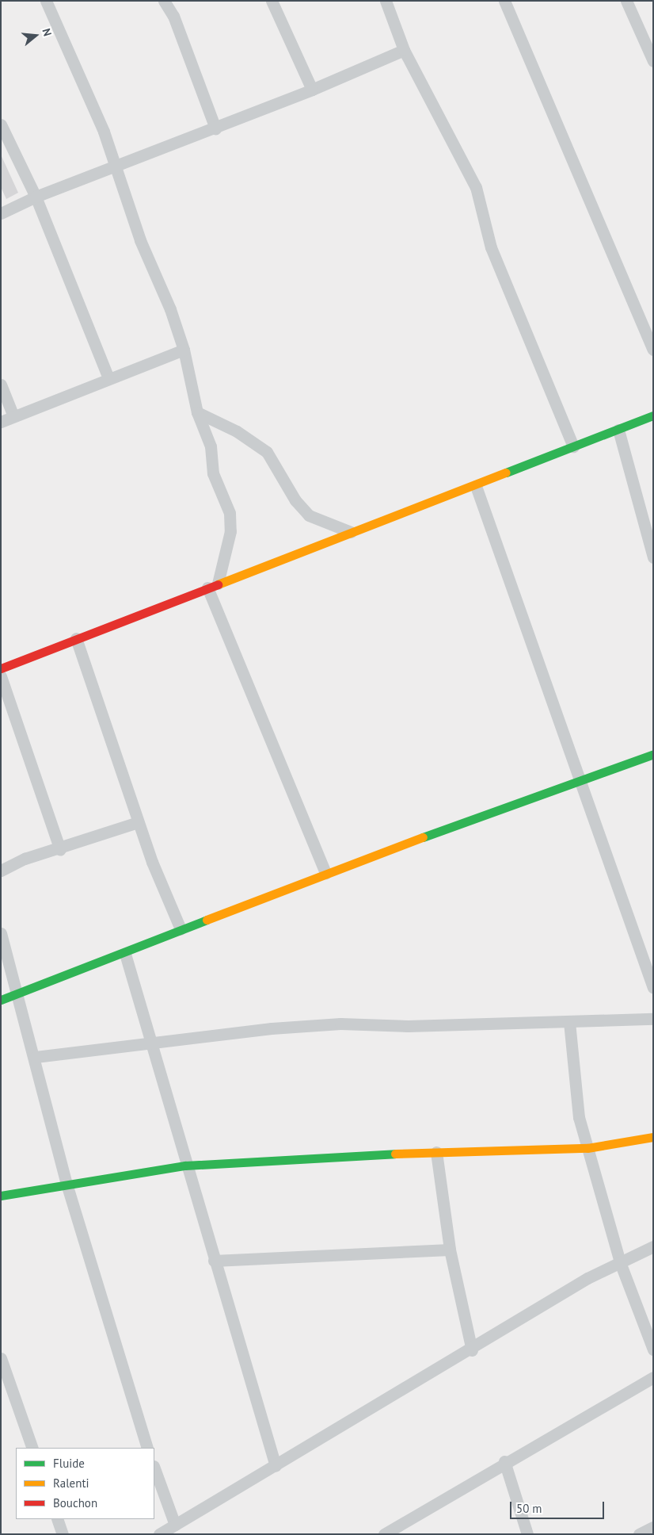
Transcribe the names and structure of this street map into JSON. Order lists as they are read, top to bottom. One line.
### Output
{"legend":["Fluide","Ralenti","Bouchon"],"scale_bar":"50 m","north":"right"}
